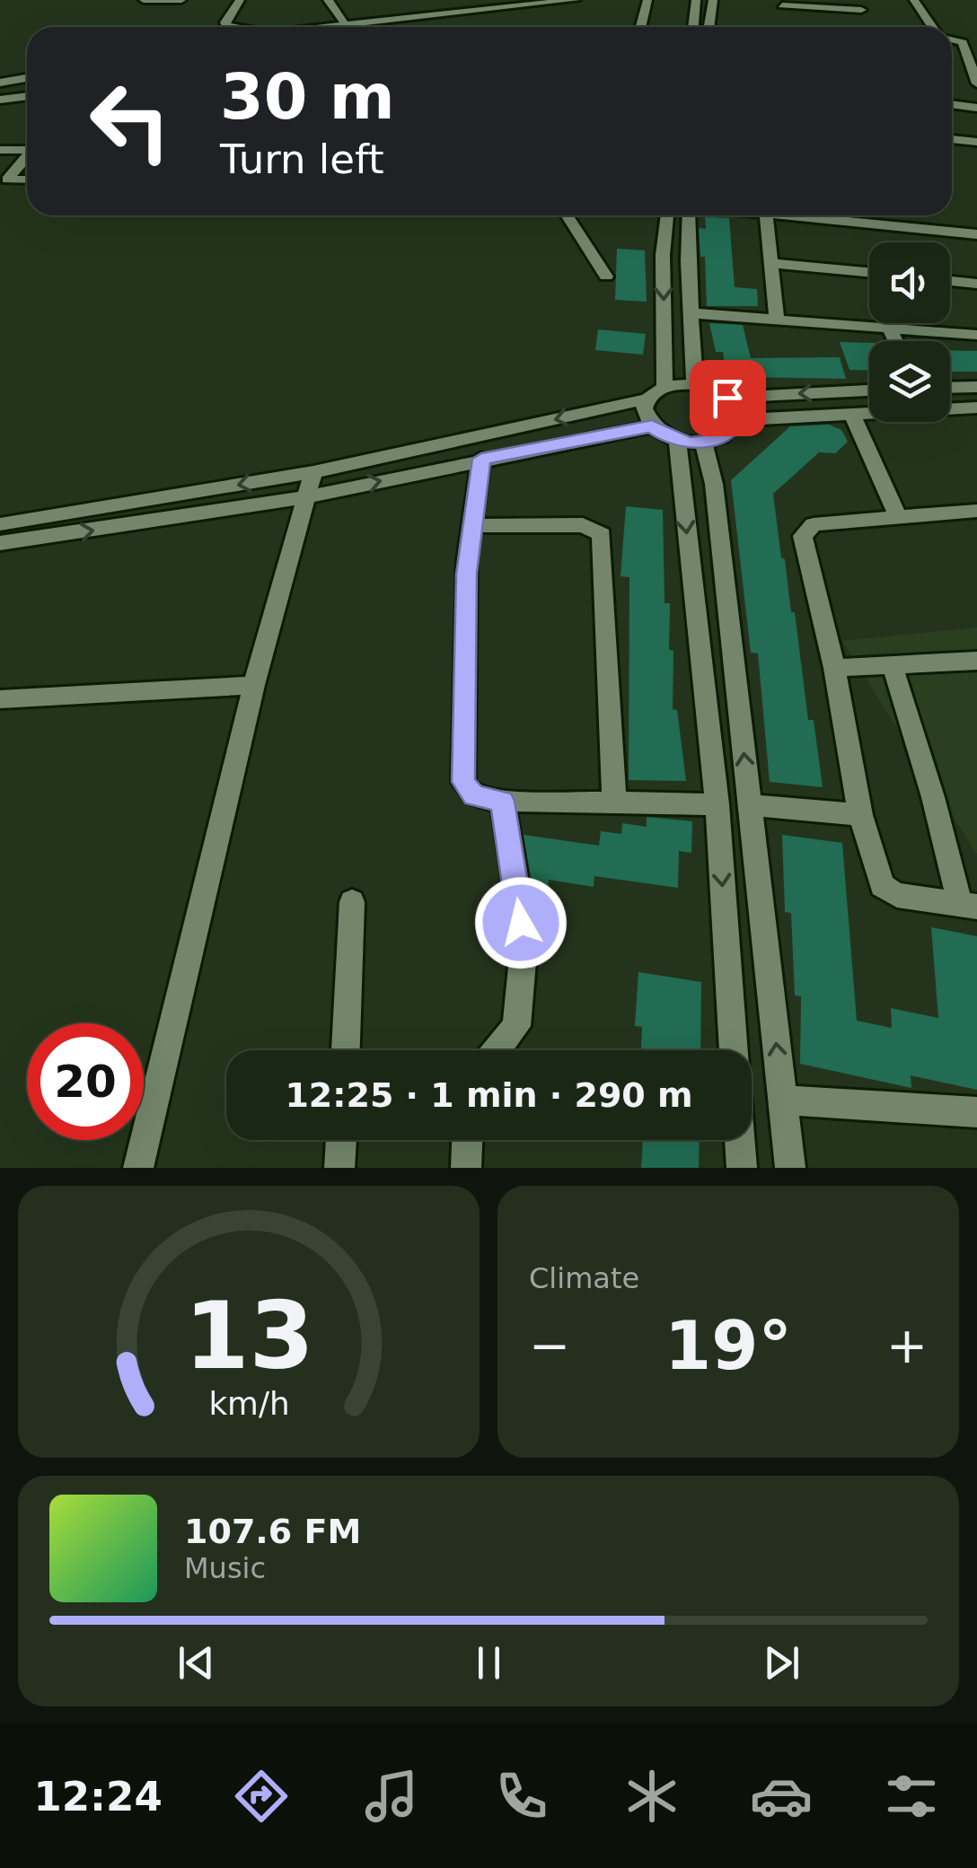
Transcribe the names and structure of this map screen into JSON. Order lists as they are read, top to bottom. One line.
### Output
{"page":{"turn":["30 m","Turn left"],"limit":"20","trip":"12:25 · 1 min · 290 m","tile":"Climate","heat":["−","19°","+"],"song":["107.6 FM","Music"],"tabs":"12:24","gauge":["13","km/h"]}}
